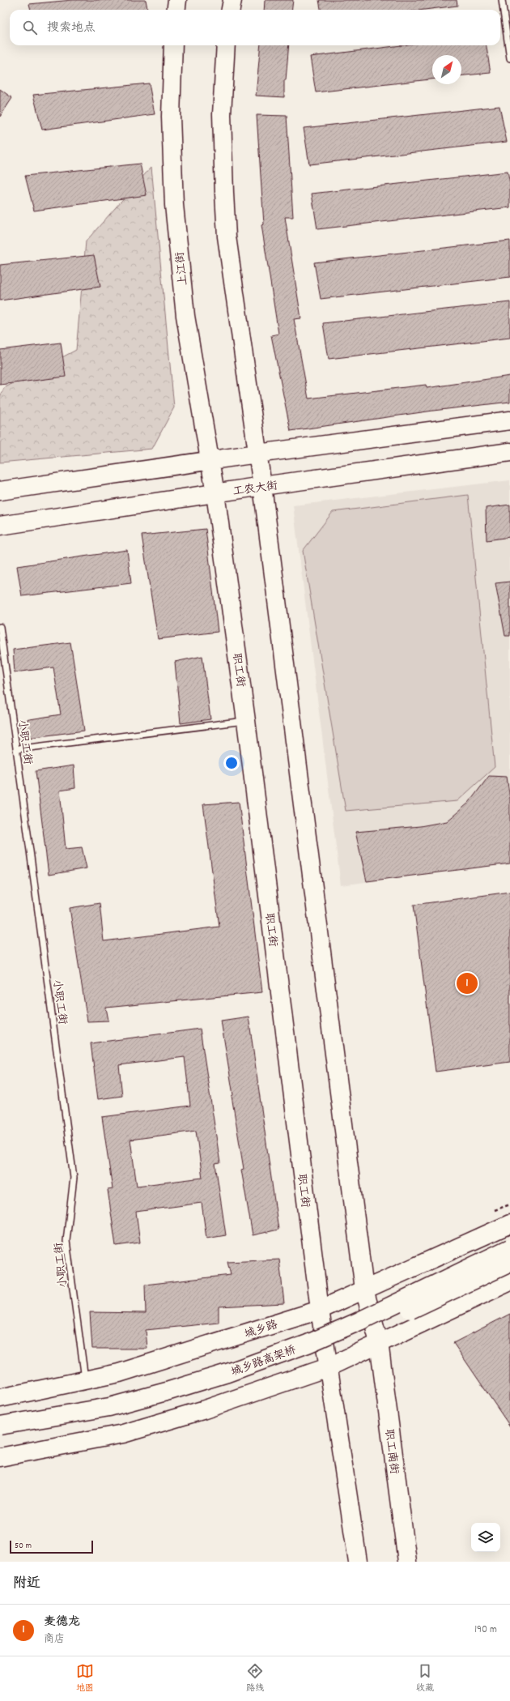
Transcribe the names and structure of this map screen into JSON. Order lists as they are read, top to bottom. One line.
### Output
{"streets":{"main road":["上江街","工农大街","职工街","城乡路","城乡路高架桥","职工南街"],"lane":["小职工街"]},"crossings":[["上江街","工农大街"],["上江街","职工街"],["工农大街","职工街"],["职工街","城乡路"],["小职工街","城乡路"]],"scale_bar":"50 m","north":"top right","page":{"search":"搜索地点","pins":"1","scale":"50 m","heading":"附近","list":[{"mark":"1","name":"麦德龙","note":"商店","value":"190 m"}],"nav":["地图","路线","收藏"]}}
